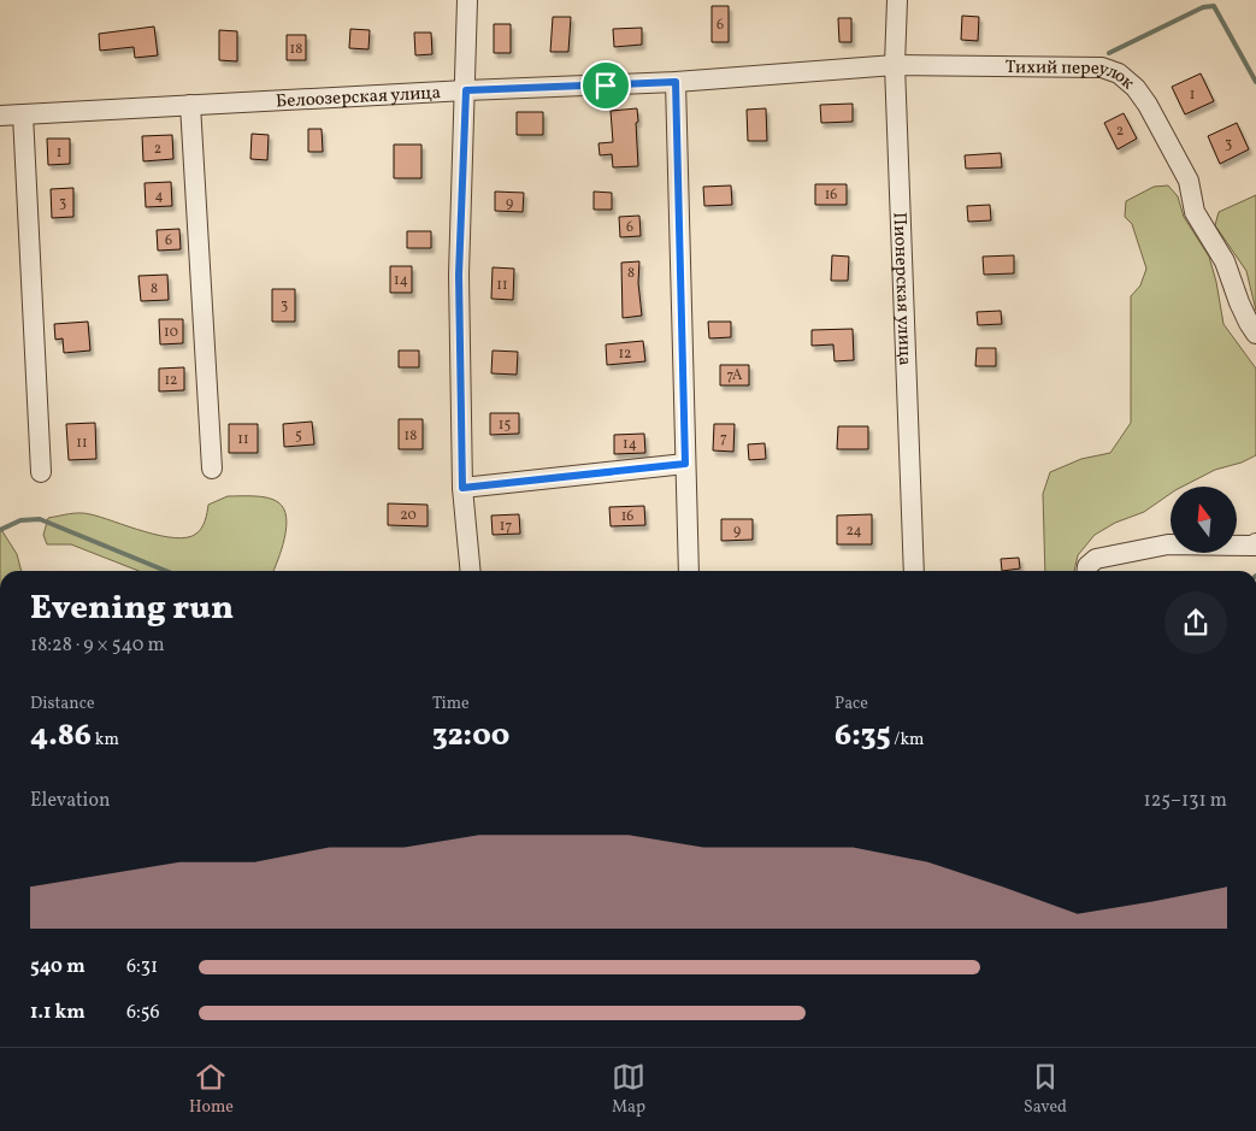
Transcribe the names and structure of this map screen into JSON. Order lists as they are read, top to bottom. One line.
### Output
{"streets":{"street":["Тихий переулок","Белоозерская улица","Пионерская улица"]},"crossings":[["Тихий переулок","Белоозерская улица"],["Тихий переулок","Пионерская улица"],["Белоозерская улица","Пионерская улица"]],"house_numbers":["6","18","1","2","3","2","1","16","4","3","9","6","6","8","14","11","8","3","10","12","7А","12","15","5","18","7","11","11","14","20","16","17","9","24"],"north":"top","page":{"heading":["Evening run","18:28 · 9 × 540 m"],"stats":[["Distance","4.86 km"],["Time","32:00"],["Pace","6:35 /km"]],"chart":["Elevation","125–131 m"],"list":[{"name":"540 m","note":"6:31"},{"name":"1.1 km","note":"6:56"}],"tabs":["Home","Map","Saved"]}}
